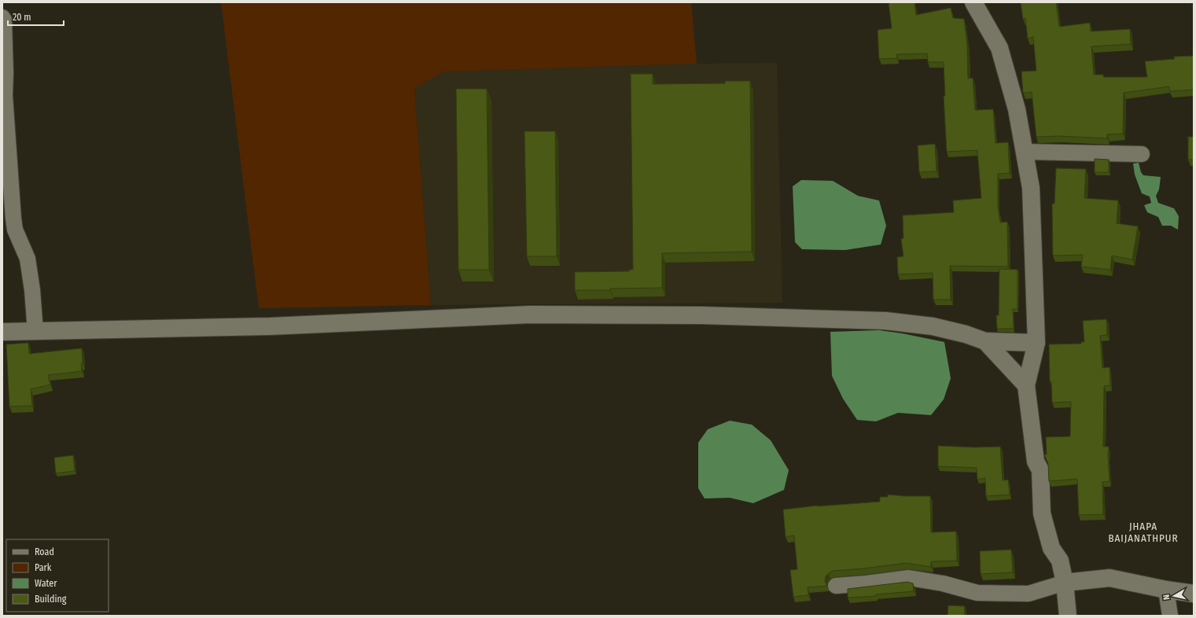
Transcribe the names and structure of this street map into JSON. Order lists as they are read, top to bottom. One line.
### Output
{"districts":["JHAPA BAIJANATHPUR"],"legend":["Road","Park","Water","Building"],"scale_bar":"20 m","north":"left"}
